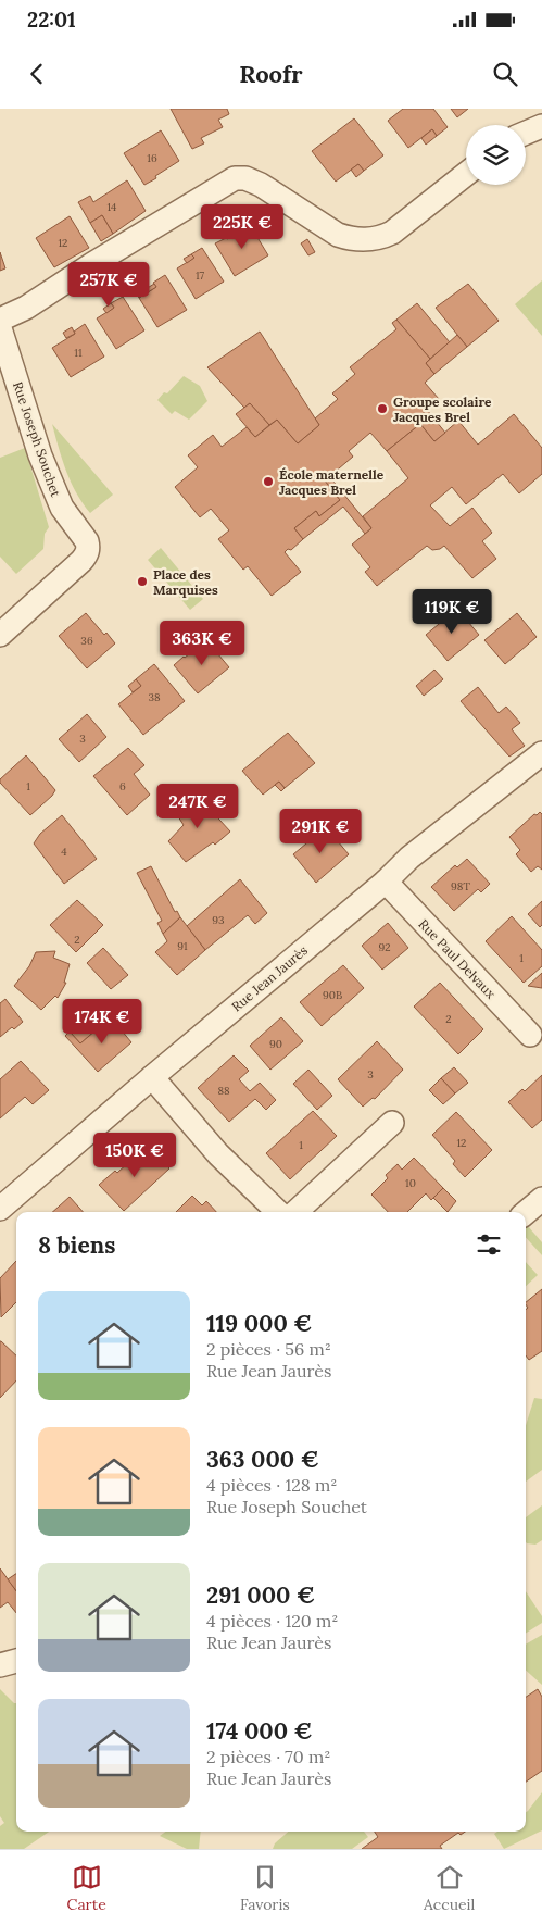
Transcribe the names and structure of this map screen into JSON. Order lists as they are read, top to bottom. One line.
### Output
{"streets":{"street":["Rue Joseph Souchet","Rue Paul Delvaux","Rue Jean Jaurès"]},"crossings":[["Rue Paul Delvaux","Rue Jean Jaurès"]],"places":["Groupe scolaire Jacques Brel","École maternelle Jacques Brel","Place des Marquises"],"house_numbers":["16","14","12","17","11","36","38","3","1","6","4","98T","93","2","91","92","1","90B","2","90","3","88","12","1","10"],"page":{"status":"22:01","header":"Roofr","price":["225K €","257K €","119K €","363K €","247K €","291K €","174K €","150K €"],"heading":"8 biens","list":[{"name":"119 000 €","note":"2 pièces · 56 m² · Rue Jean Jaurès"},{"name":"363 000 €","note":"4 pièces · 128 m² · Rue Joseph Souchet"},{"name":"291 000 €","note":"4 pièces · 120 m² · Rue Jean Jaurès"},{"name":"174 000 €","note":"2 pièces · 70 m² · Rue Jean Jaurès"}],"tabs":["Carte","Favoris","Accueil"]}}
